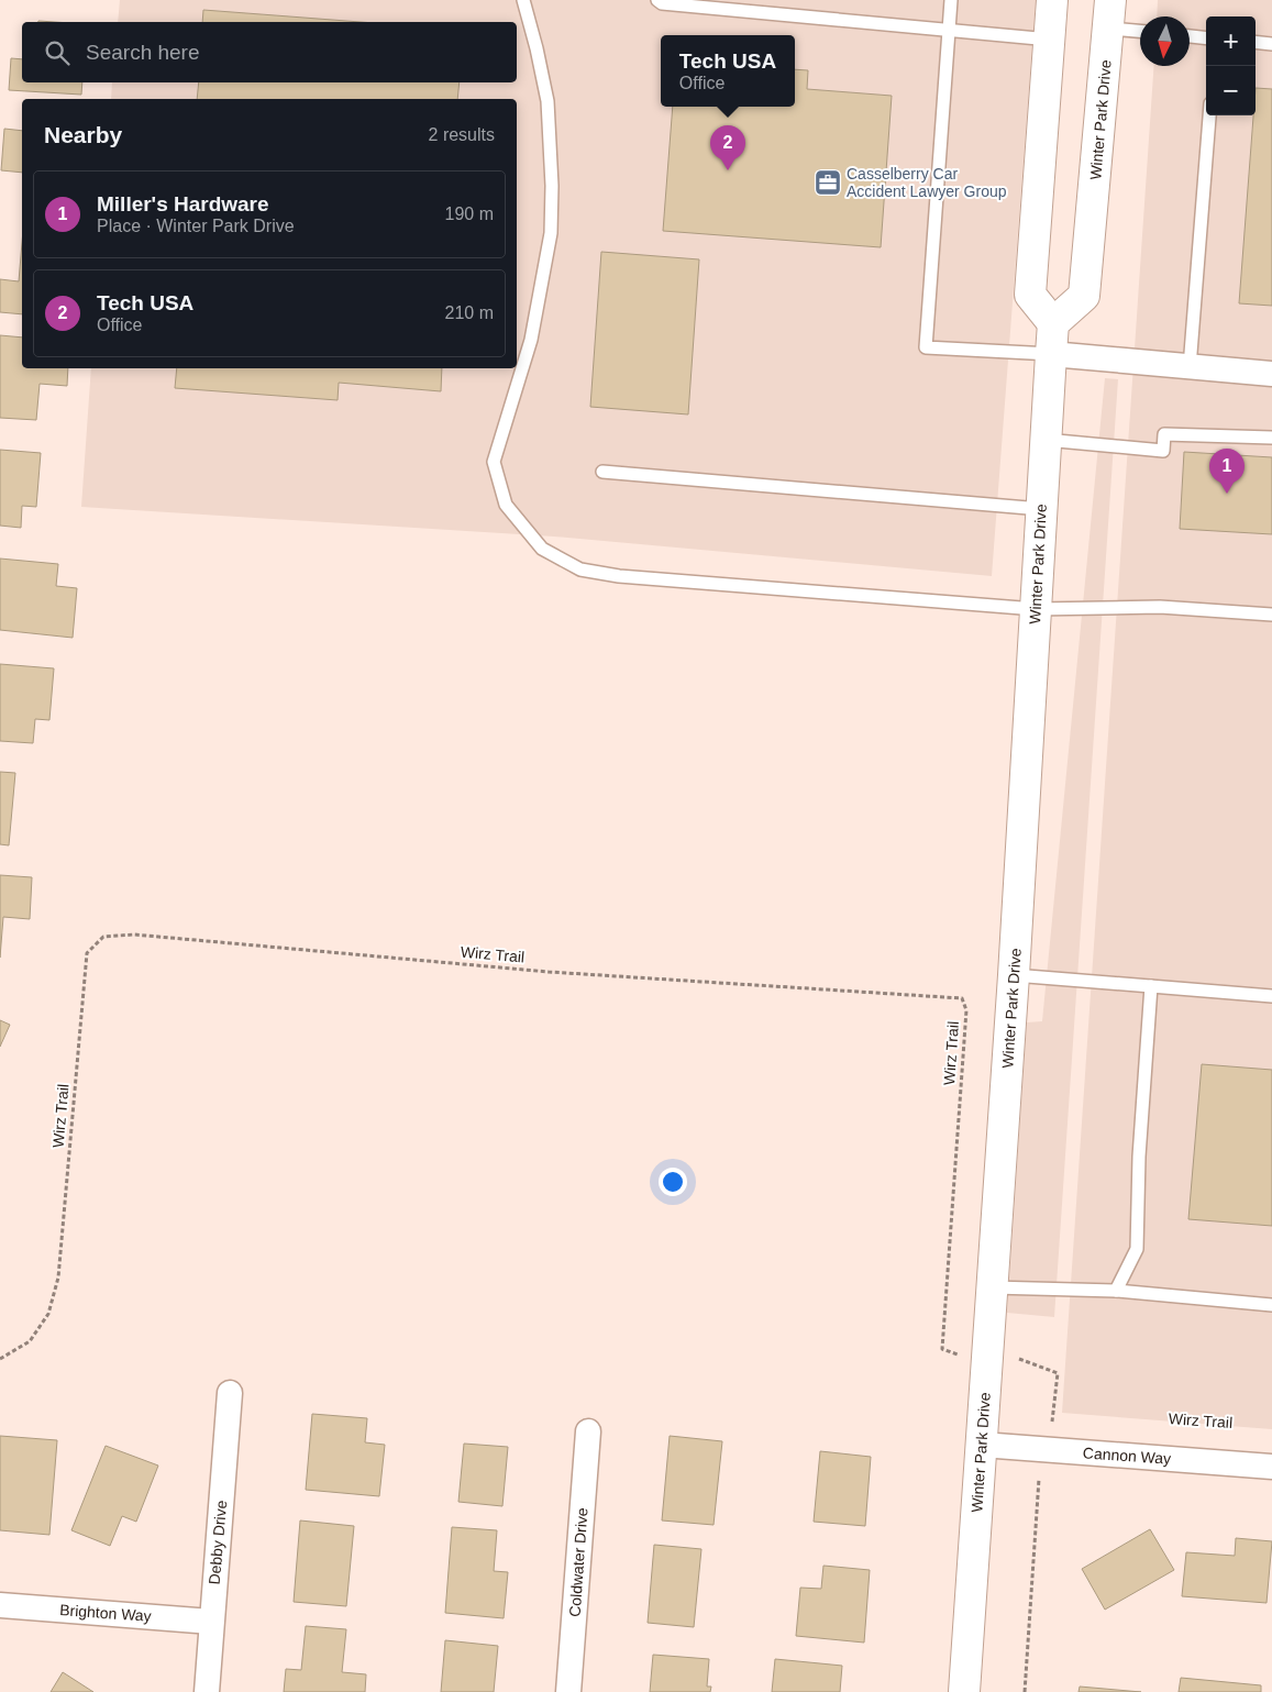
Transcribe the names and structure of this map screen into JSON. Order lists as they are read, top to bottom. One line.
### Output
{"streets":{"street":["Winter Park Drive","Cannon Way","Debby Drive","Coldwater Drive","Brighton Way"],"path":["Wirz Trail"]},"crossings":[["Winter Park Drive","Cannon Way"],["Debby Drive","Brighton Way"]],"places":{"office":["Casselberry Car Accident Lawyer Group"]},"north":"bottom","page":{"map_buttons":["+","−"],"search":"Search here","popup":["Tech USA","Office"],"heading":["Nearby","2 results"],"pins":["2","1"],"list":[{"mark":"1","name":"Miller's Hardware","note":"Place · Winter Park Drive","value":"190 m"},{"mark":"2","name":"Tech USA","note":"Office","value":"210 m"}]}}
